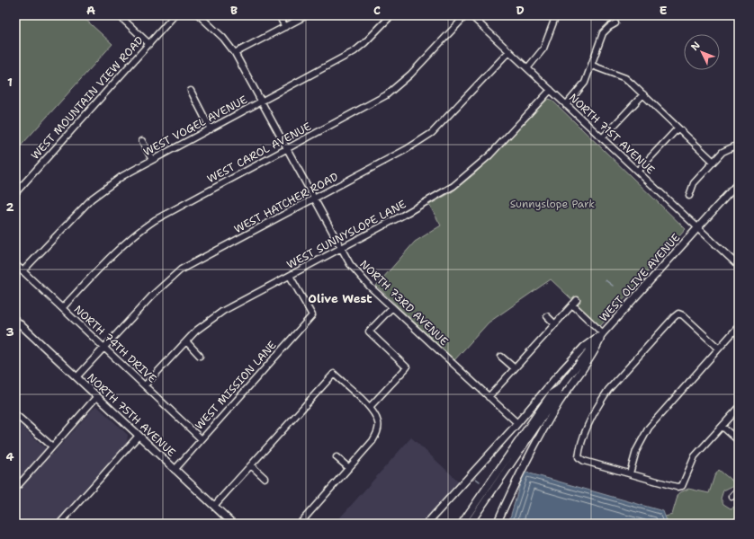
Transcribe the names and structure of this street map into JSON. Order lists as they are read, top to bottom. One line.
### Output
{"streets":{"main road":["WEST OLIVE AVENUE","NORTH 75TH AVENUE"],"street":["WEST MOUNTAIN VIEW ROAD","WEST VOGEL AVENUE","NORTH 71ST AVENUE","WEST CAROL AVENUE","WEST HATCHER ROAD","WEST SUNNYSLOPE LANE","NORTH 73RD AVENUE","NORTH 74TH DRIVE","WEST MISSION LANE"]},"crossings":[["WEST VOGEL AVENUE","NORTH 73RD AVENUE"],["WEST VOGEL AVENUE","NORTH 74TH DRIVE"],["NORTH 71ST AVENUE","WEST HATCHER ROAD"],["NORTH 71ST AVENUE","WEST SUNNYSLOPE LANE"],["NORTH 71ST AVENUE","WEST OLIVE AVENUE"],["WEST CAROL AVENUE","NORTH 73RD AVENUE"],["WEST CAROL AVENUE","NORTH 74TH DRIVE"],["WEST HATCHER ROAD","NORTH 73RD AVENUE"],["WEST HATCHER ROAD","NORTH 74TH DRIVE"],["WEST HATCHER ROAD","NORTH 75TH AVENUE"],["WEST SUNNYSLOPE LANE","NORTH 73RD AVENUE"],["WEST SUNNYSLOPE LANE","NORTH 74TH DRIVE"],["WEST SUNNYSLOPE LANE","WEST MISSION LANE"],["NORTH 74TH DRIVE","WEST MISSION LANE"],["WEST MISSION LANE","NORTH 75TH AVENUE"]],"districts":["Olive West"],"parks":["Sunnyslope Park"],"north":"top left","grid":{"columns":["A","B","C","D","E"],"rows":["1","2","3","4"]}}
